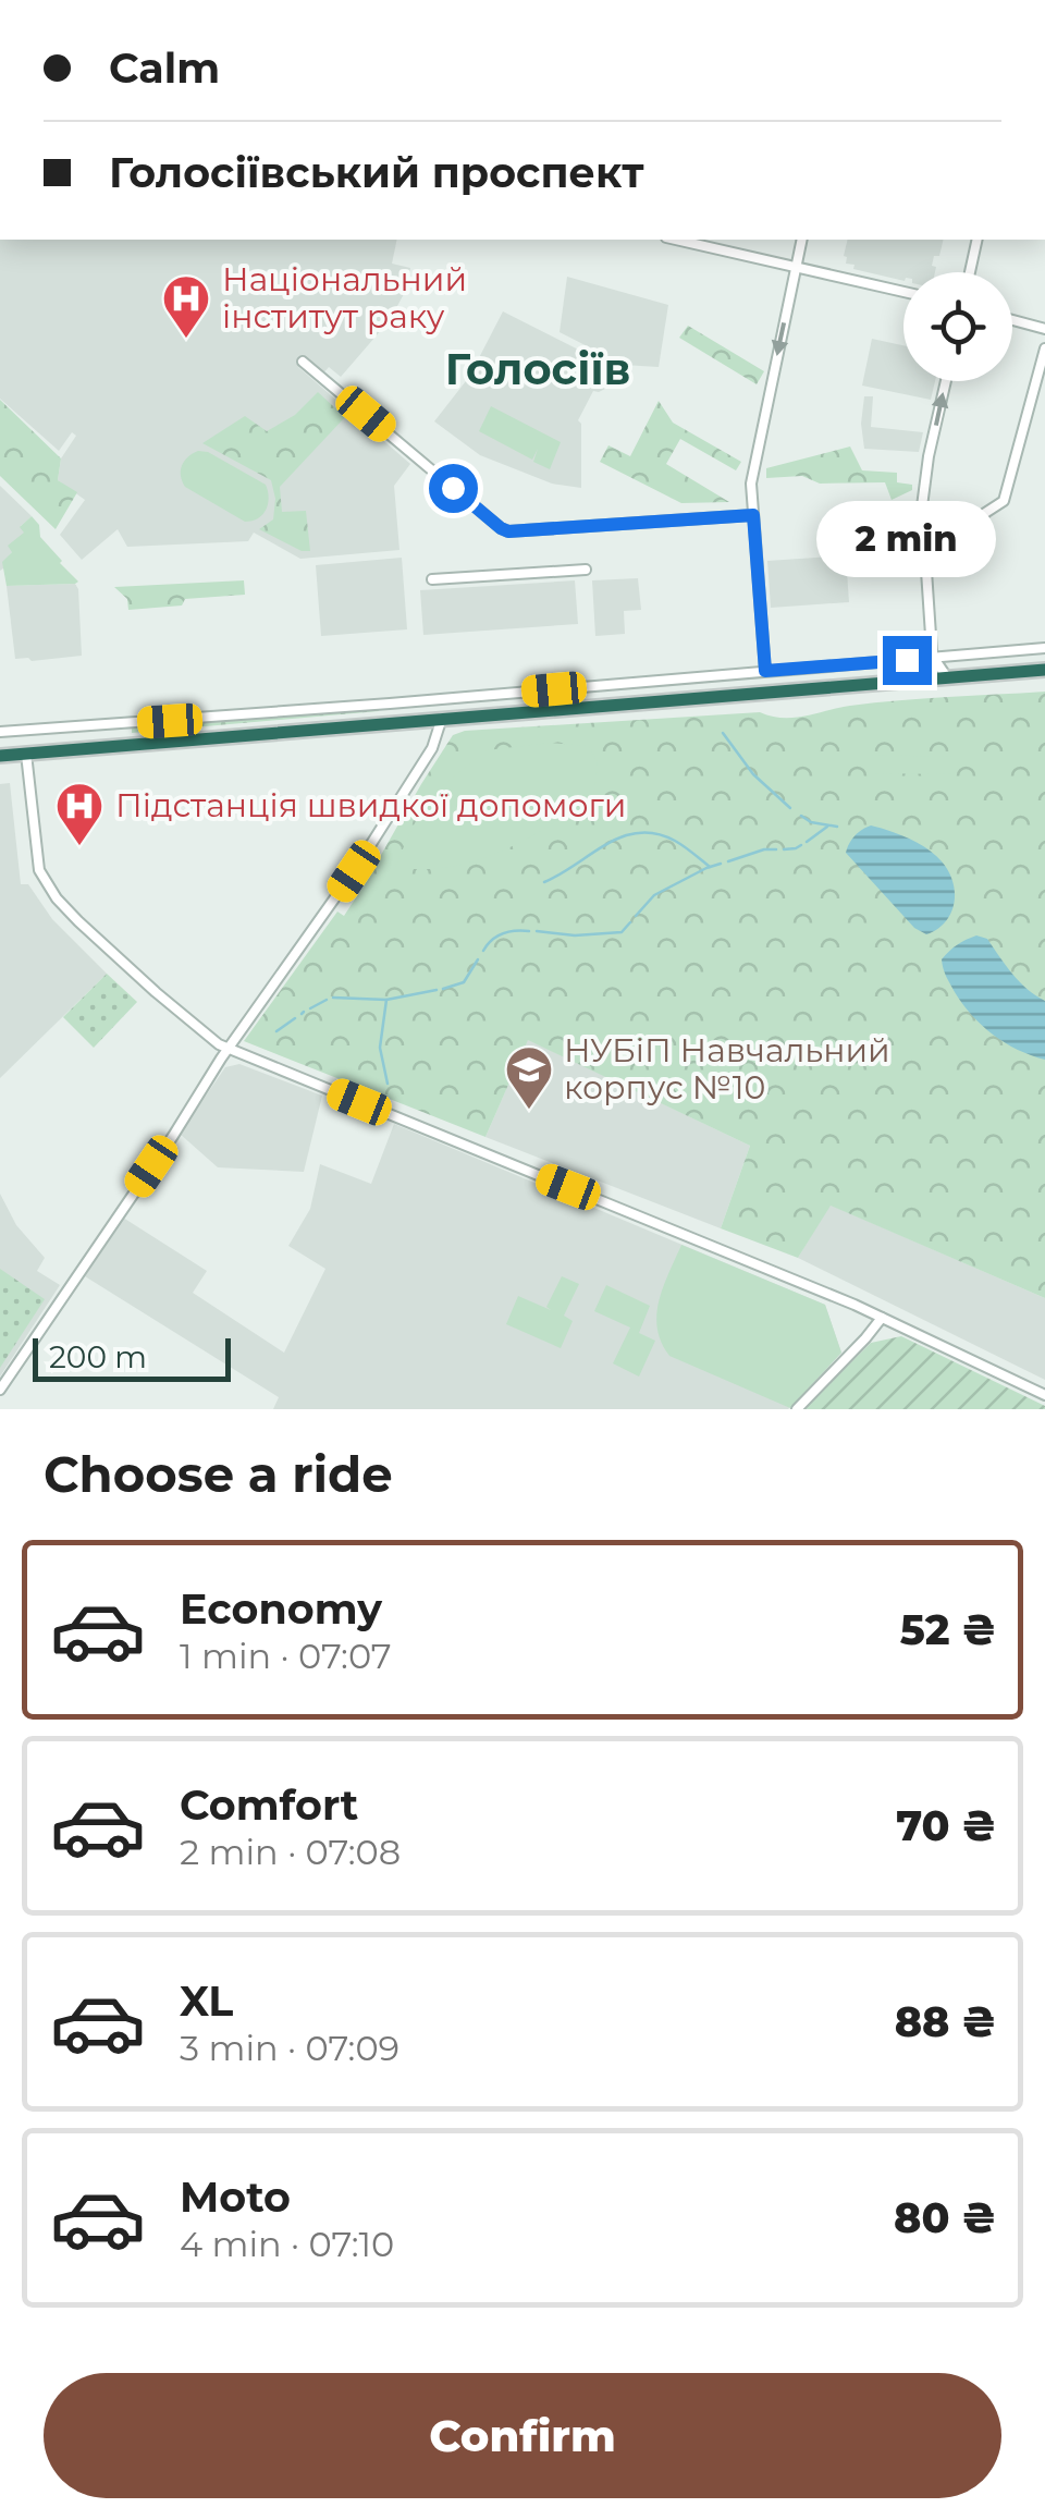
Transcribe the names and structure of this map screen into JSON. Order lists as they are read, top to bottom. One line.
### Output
{"districts":["Голосіїв"],"places":{"hospital":["Національний інститут раку","Підстанція швидкої допомоги"],"school or university":["НУБіП Навчальний корпус №10"]},"scale_bar":"200 m","page":{"banner":["Calm","Голосіївський проспект"],"bubble":"2 min","scale":"200 m","heading":"Choose a ride","list":[{"name":"Economy","note":"1 min · 07:07","value":"52 ₴"},{"name":"Comfort","note":"2 min · 07:08","value":"70 ₴"},{"name":"XL","note":"3 min · 07:09","value":"88 ₴"},{"name":"Moto","note":"4 min · 07:10","value":"80 ₴"}],"buttons":"Confirm"}}
